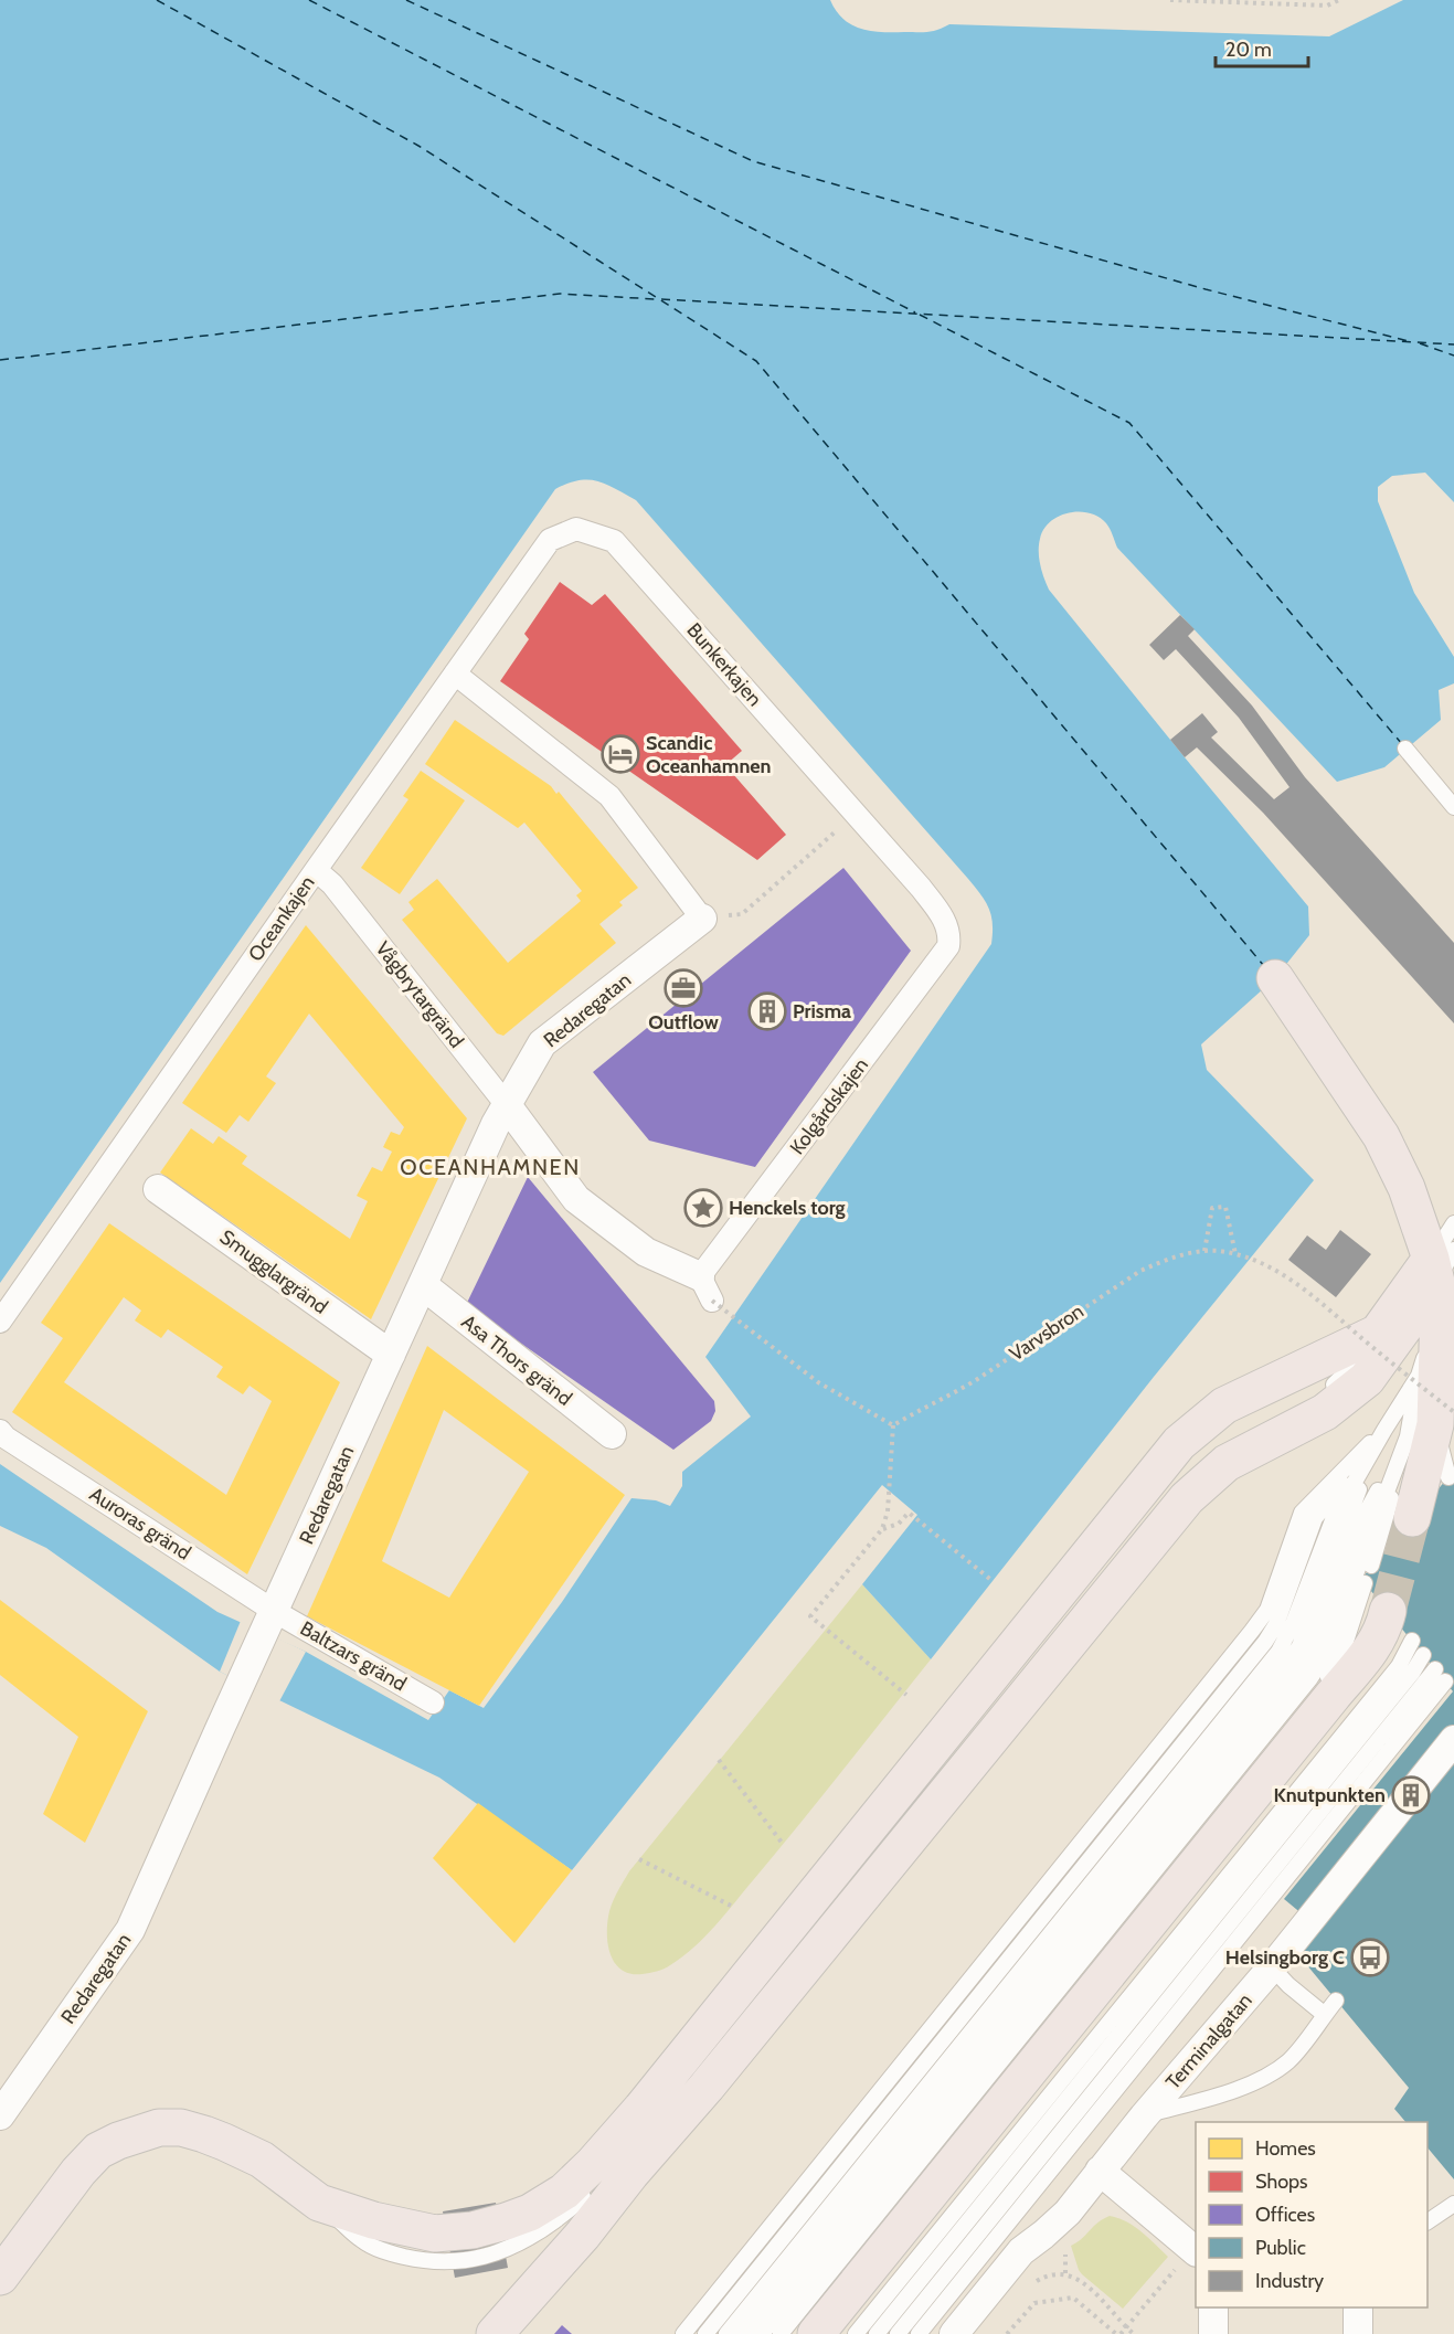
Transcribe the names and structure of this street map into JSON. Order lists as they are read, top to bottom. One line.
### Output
{"streets":{"street":["Bunkerkajen","Oceankajen","Vågbrytargränd","Redaregatan","Kolgårdskajen","Smugglargränd","Asa Thors gränd","Auroras gränd","Baltzars gränd","Terminalgatan"],"path":["Varvsbron"]},"crossings":[["Bunkerkajen","Oceankajen"],["Bunkerkajen","Kolgårdskajen"],["Oceankajen","Vågbrytargränd"],["Vågbrytargränd","Redaregatan"],["Redaregatan","Smugglargränd"],["Redaregatan","Asa Thors gränd"],["Redaregatan","Auroras gränd"],["Redaregatan","Baltzars gränd"],["Auroras gränd","Baltzars gränd"]],"districts":["OCEANHAMNEN"],"places":{"hotel":["Scandic Oceanhamnen"],"office":["Outflow"],"building":["Prisma","Knutpunkten"],"place":["Henckels torg"],"bus stop":["Helsingborg C"]},"legend":["Homes","Shops","Offices","Public","Industry"],"scale_bar":"20 m"}
